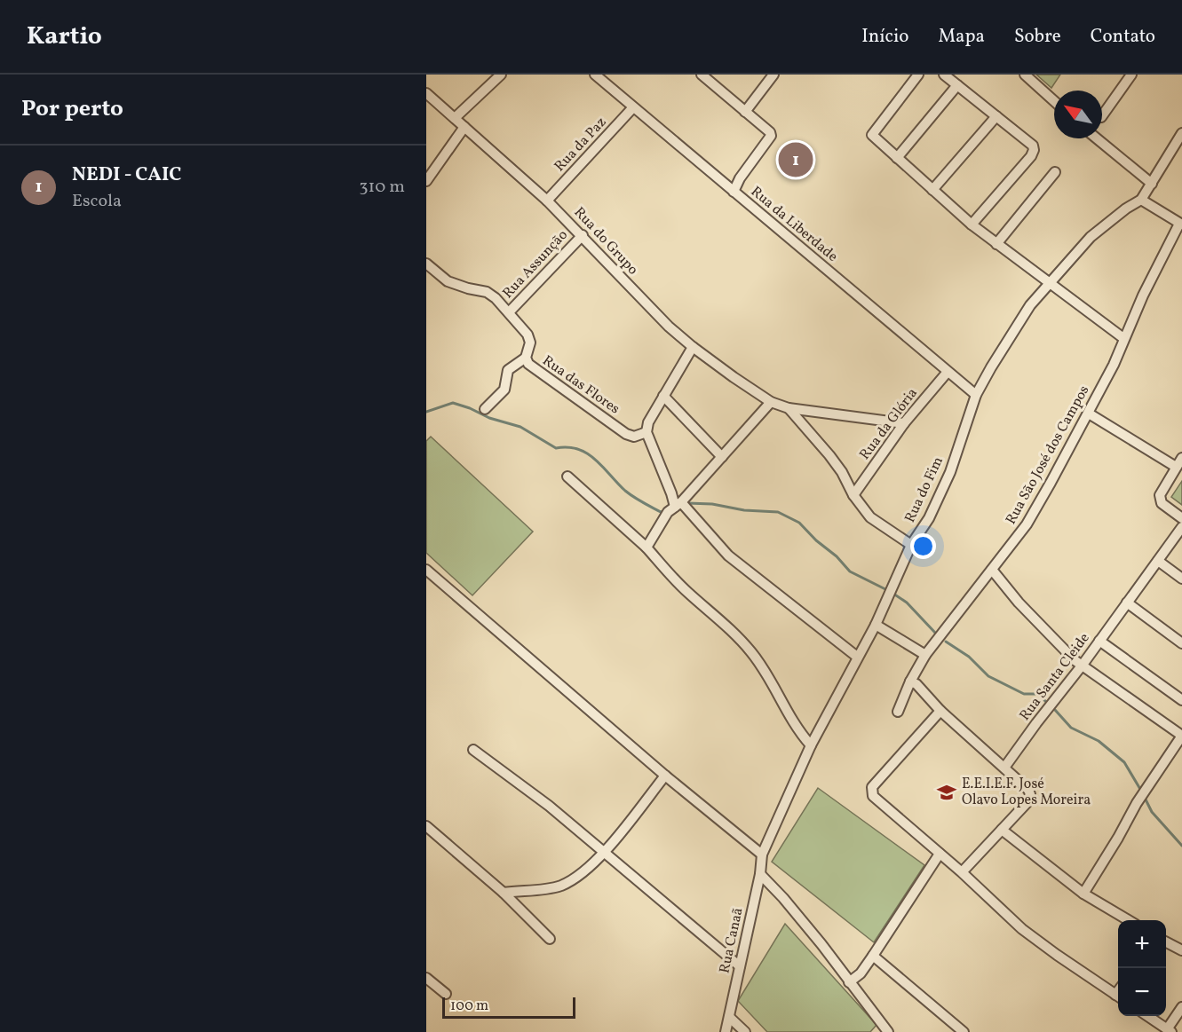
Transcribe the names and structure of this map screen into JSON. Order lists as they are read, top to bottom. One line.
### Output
{"streets":{"street":["Rua da Paz","Rua da Liberdade","Rua do Grupo","Rua Assunção","Rua das Flores","Rua da Glória","Rua São José dos Campos","Rua do Fim","Rua Santa Cleide","Rua Canaã"]},"crossings":[["Rua da Paz","Rua da Liberdade"],["Rua da Paz","Rua do Grupo"],["Rua da Liberdade","Rua da Glória"],["Rua da Liberdade","Rua do Fim"],["Rua do Grupo","Rua Assunção"],["Rua do Grupo","Rua da Glória"],["Rua Assunção","Rua das Flores"],["Rua do Fim","Rua Canaã"]],"places":{"school or university":["E.E.I.E.F. José Olavo Lopes Moreira"]},"scale_bar":"100 m","north":"top left","page":{"header":"Kartio","nav":["Início","Mapa","Sobre","Contato"],"heading":"Por perto","pins":"1","list":[{"mark":"1","name":"NEDI - CAIC","note":"Escola","value":"310 m"}],"map_buttons":["+","−"],"scale":"100 m"}}
